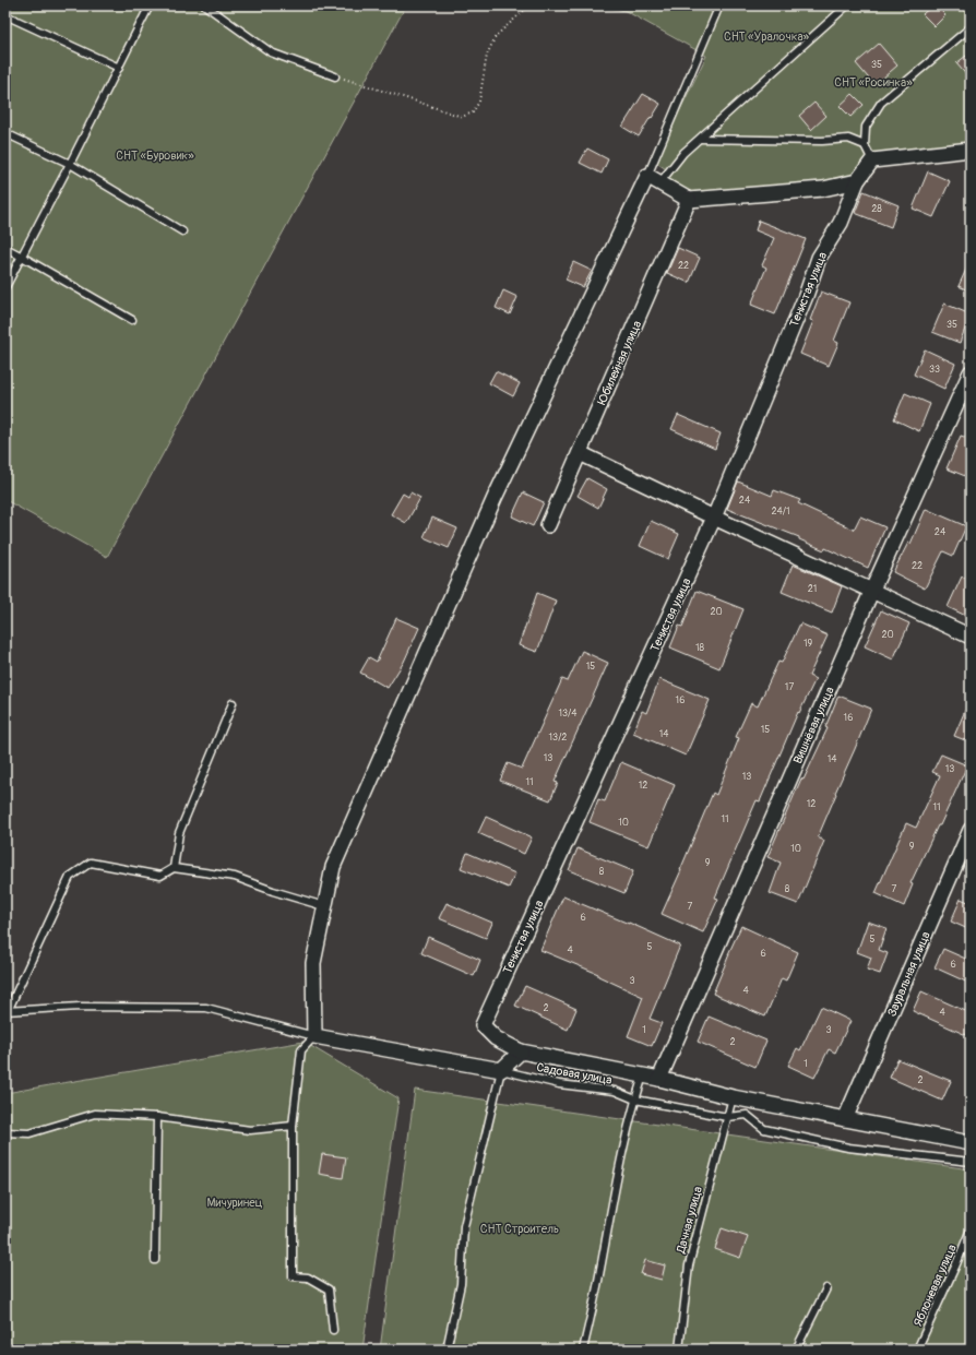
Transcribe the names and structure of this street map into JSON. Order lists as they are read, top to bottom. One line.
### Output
{"streets":{"street":["Тенистая улица","Юбилейная улица","Вишнёвая улица","Зауральная улица"],"lane":["Садовая улица","Дачная улица","Яблоневая улица"]},"crossings":[["Садовая улица","Дачная улица"]],"parks":["СНТ «Уралочка»","СНТ «Росинка»","СНТ «Буровик»","Мичуринец","СНТ Строитель"],"house_numbers":["35","28","22","35","33","24","24/1","24","22","21","20","20","19","18","15","17","16","13/4","16","15","14","13/2","13","14","13","13","11","12","12","11","11","10","9","10","9","8","8","7","7","6","5","5","4","6","6","3","4","2","4","1","3","2","1","2"]}
